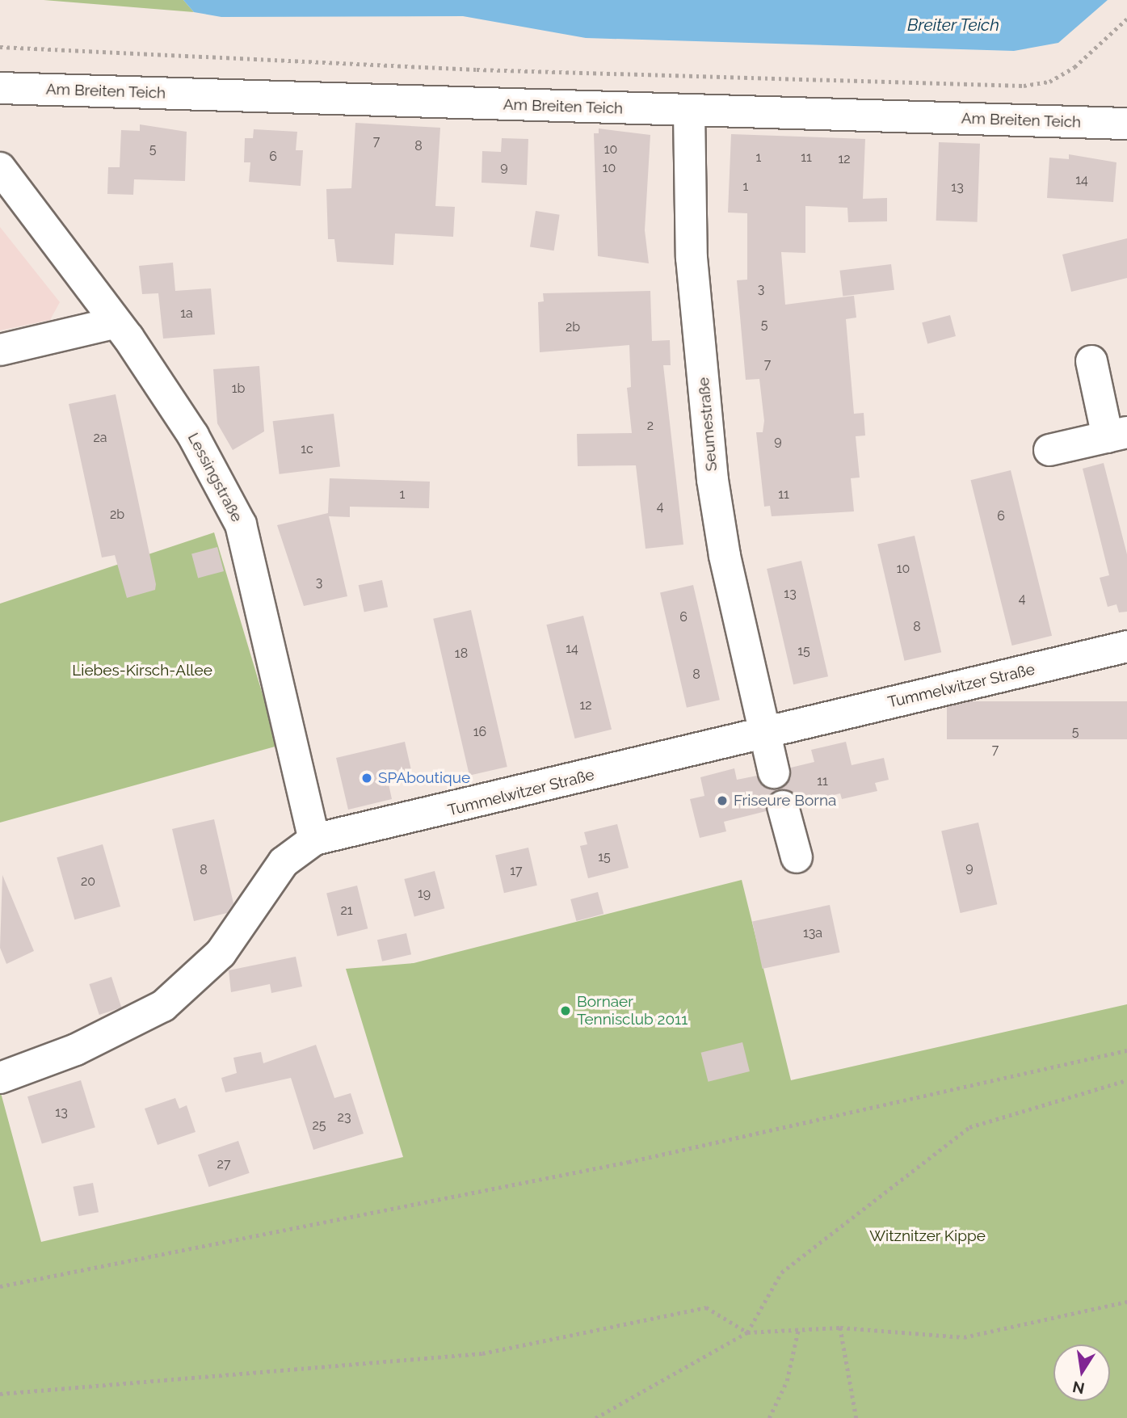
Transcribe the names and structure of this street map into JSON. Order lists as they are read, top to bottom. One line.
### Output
{"streets":{"street":["Am Breiten Teich","Seumestraße","Lessingstraße","Tummelwitzer Straße"]},"crossings":[["Am Breiten Teich","Seumestraße"],["Seumestraße","Tummelwitzer Straße"],["Lessingstraße","Tummelwitzer Straße"]],"water":["Breiter Teich"],"parks":["Liebes-Kirsch-Allee","Witznitzer Kippe"],"places":["SPAboutique","Friseure Borna","Bornaer Tennisclub 2011"],"house_numbers":["7","8","5","10","6","1","11","12","9","10","14","1","13","3","1a","5","2b","7","1b","2","2a","9","1c","1","11","4","2b","6","10","3","13","4","6","8","14","15","18","8","12","16","5","7","11","15","9","8","17","20","19","21","13a","13","23","25","27"],"north":"bottom"}
